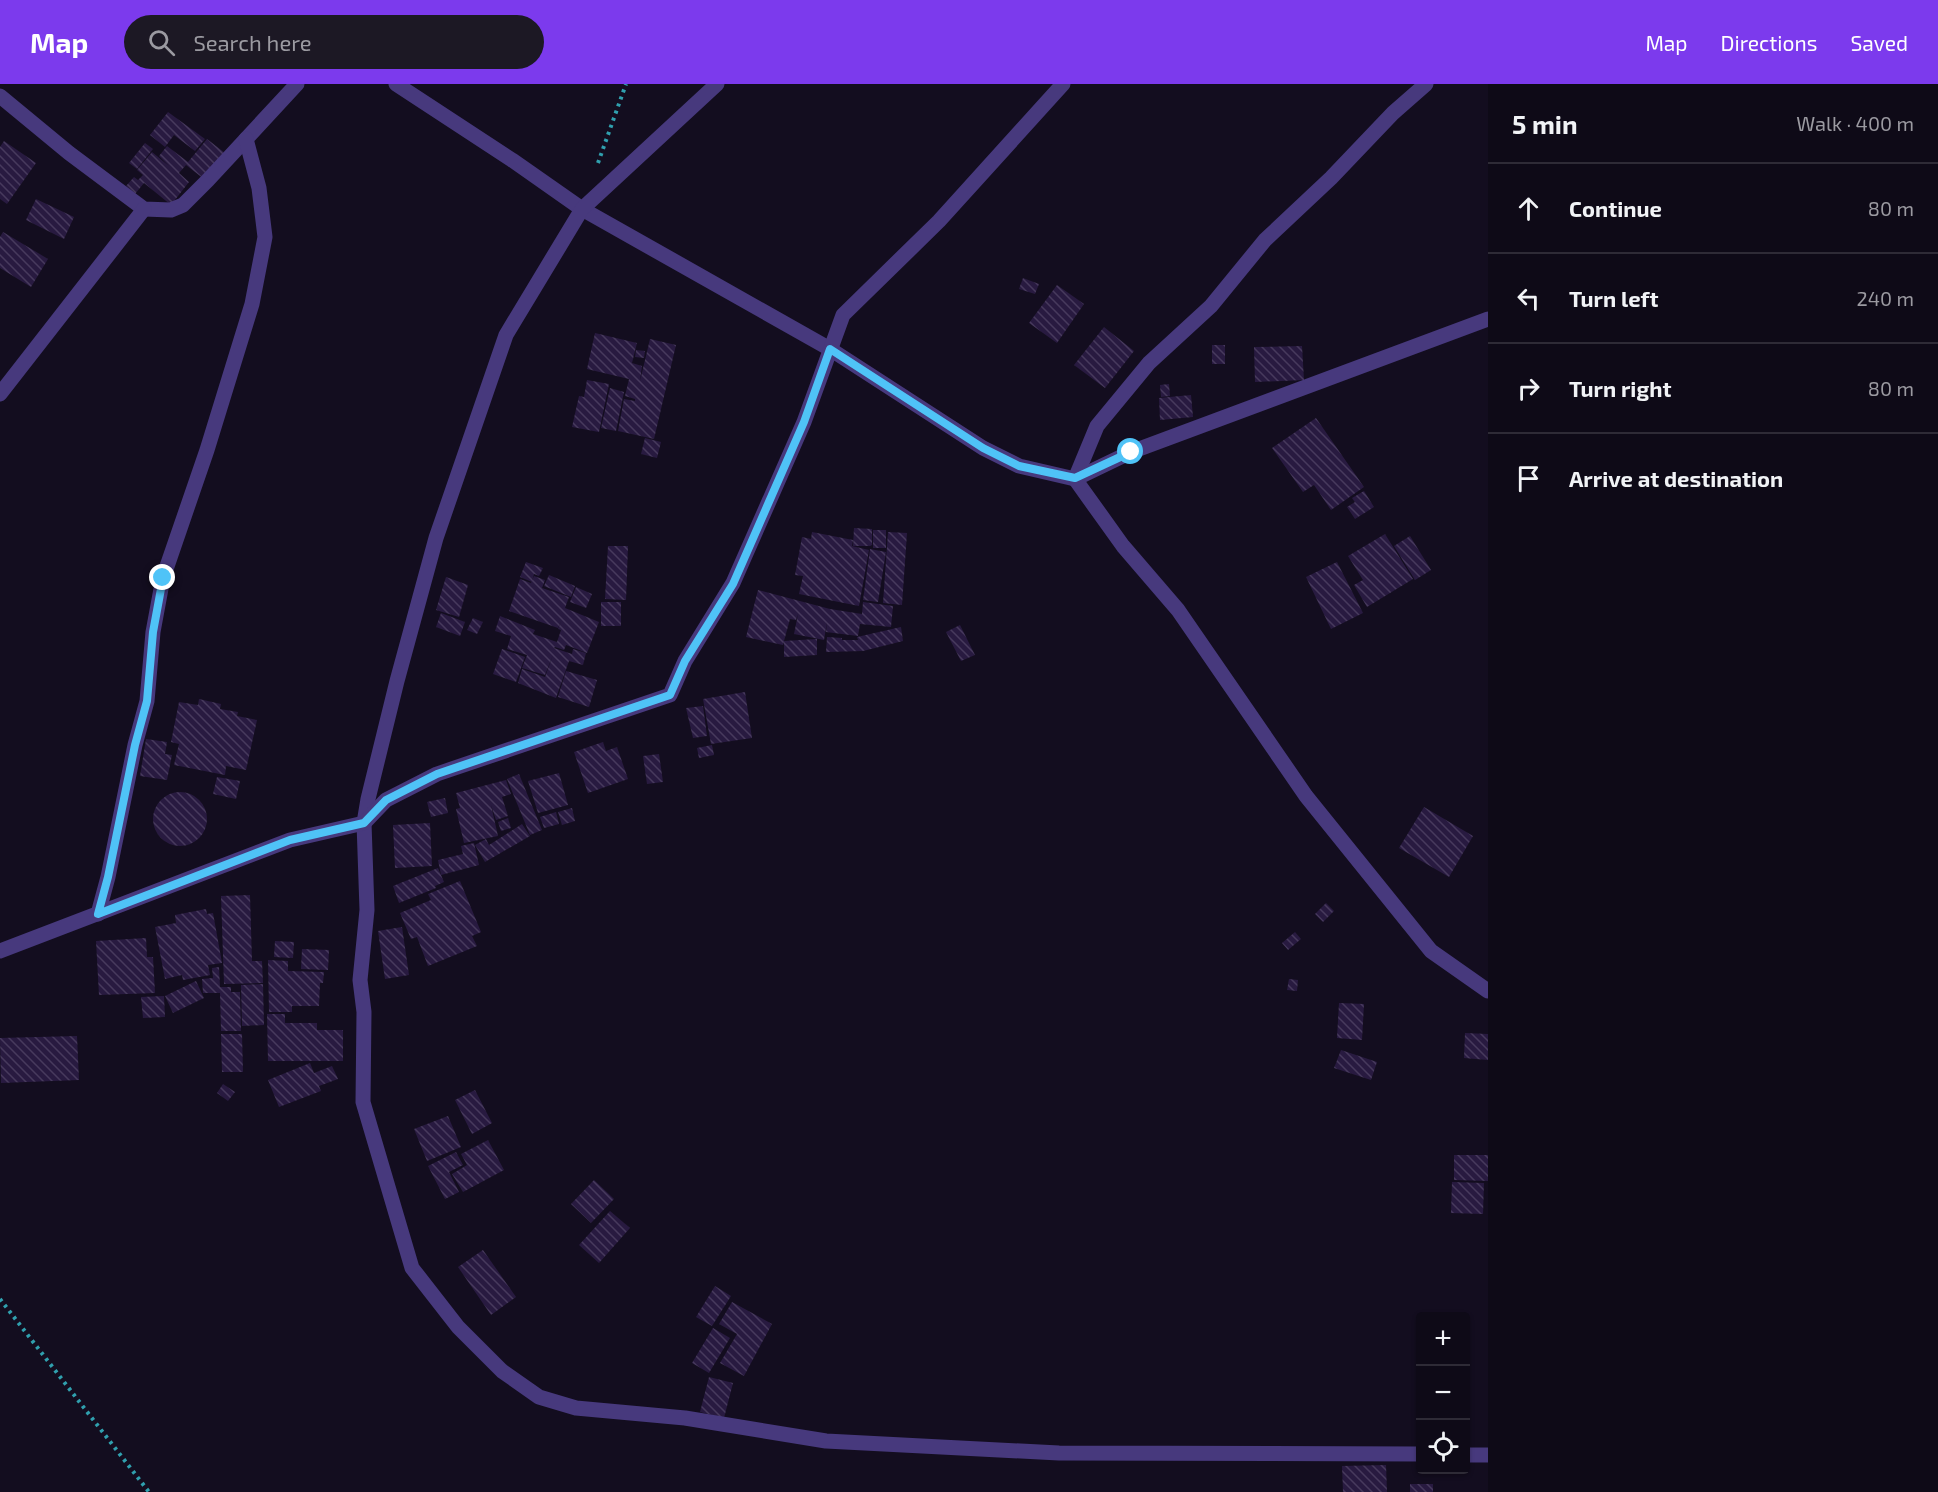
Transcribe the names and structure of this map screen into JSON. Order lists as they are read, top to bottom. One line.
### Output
{"page":{"header":"Map","search":"Search here","nav":["Map","Directions","Saved"],"heading":["5 min","Walk · 400 m"],"list":[["Continue","80 m"],["Turn left","240 m"],["Turn right","80 m"],"Arrive at destination"],"map_buttons":["+","−"]}}
